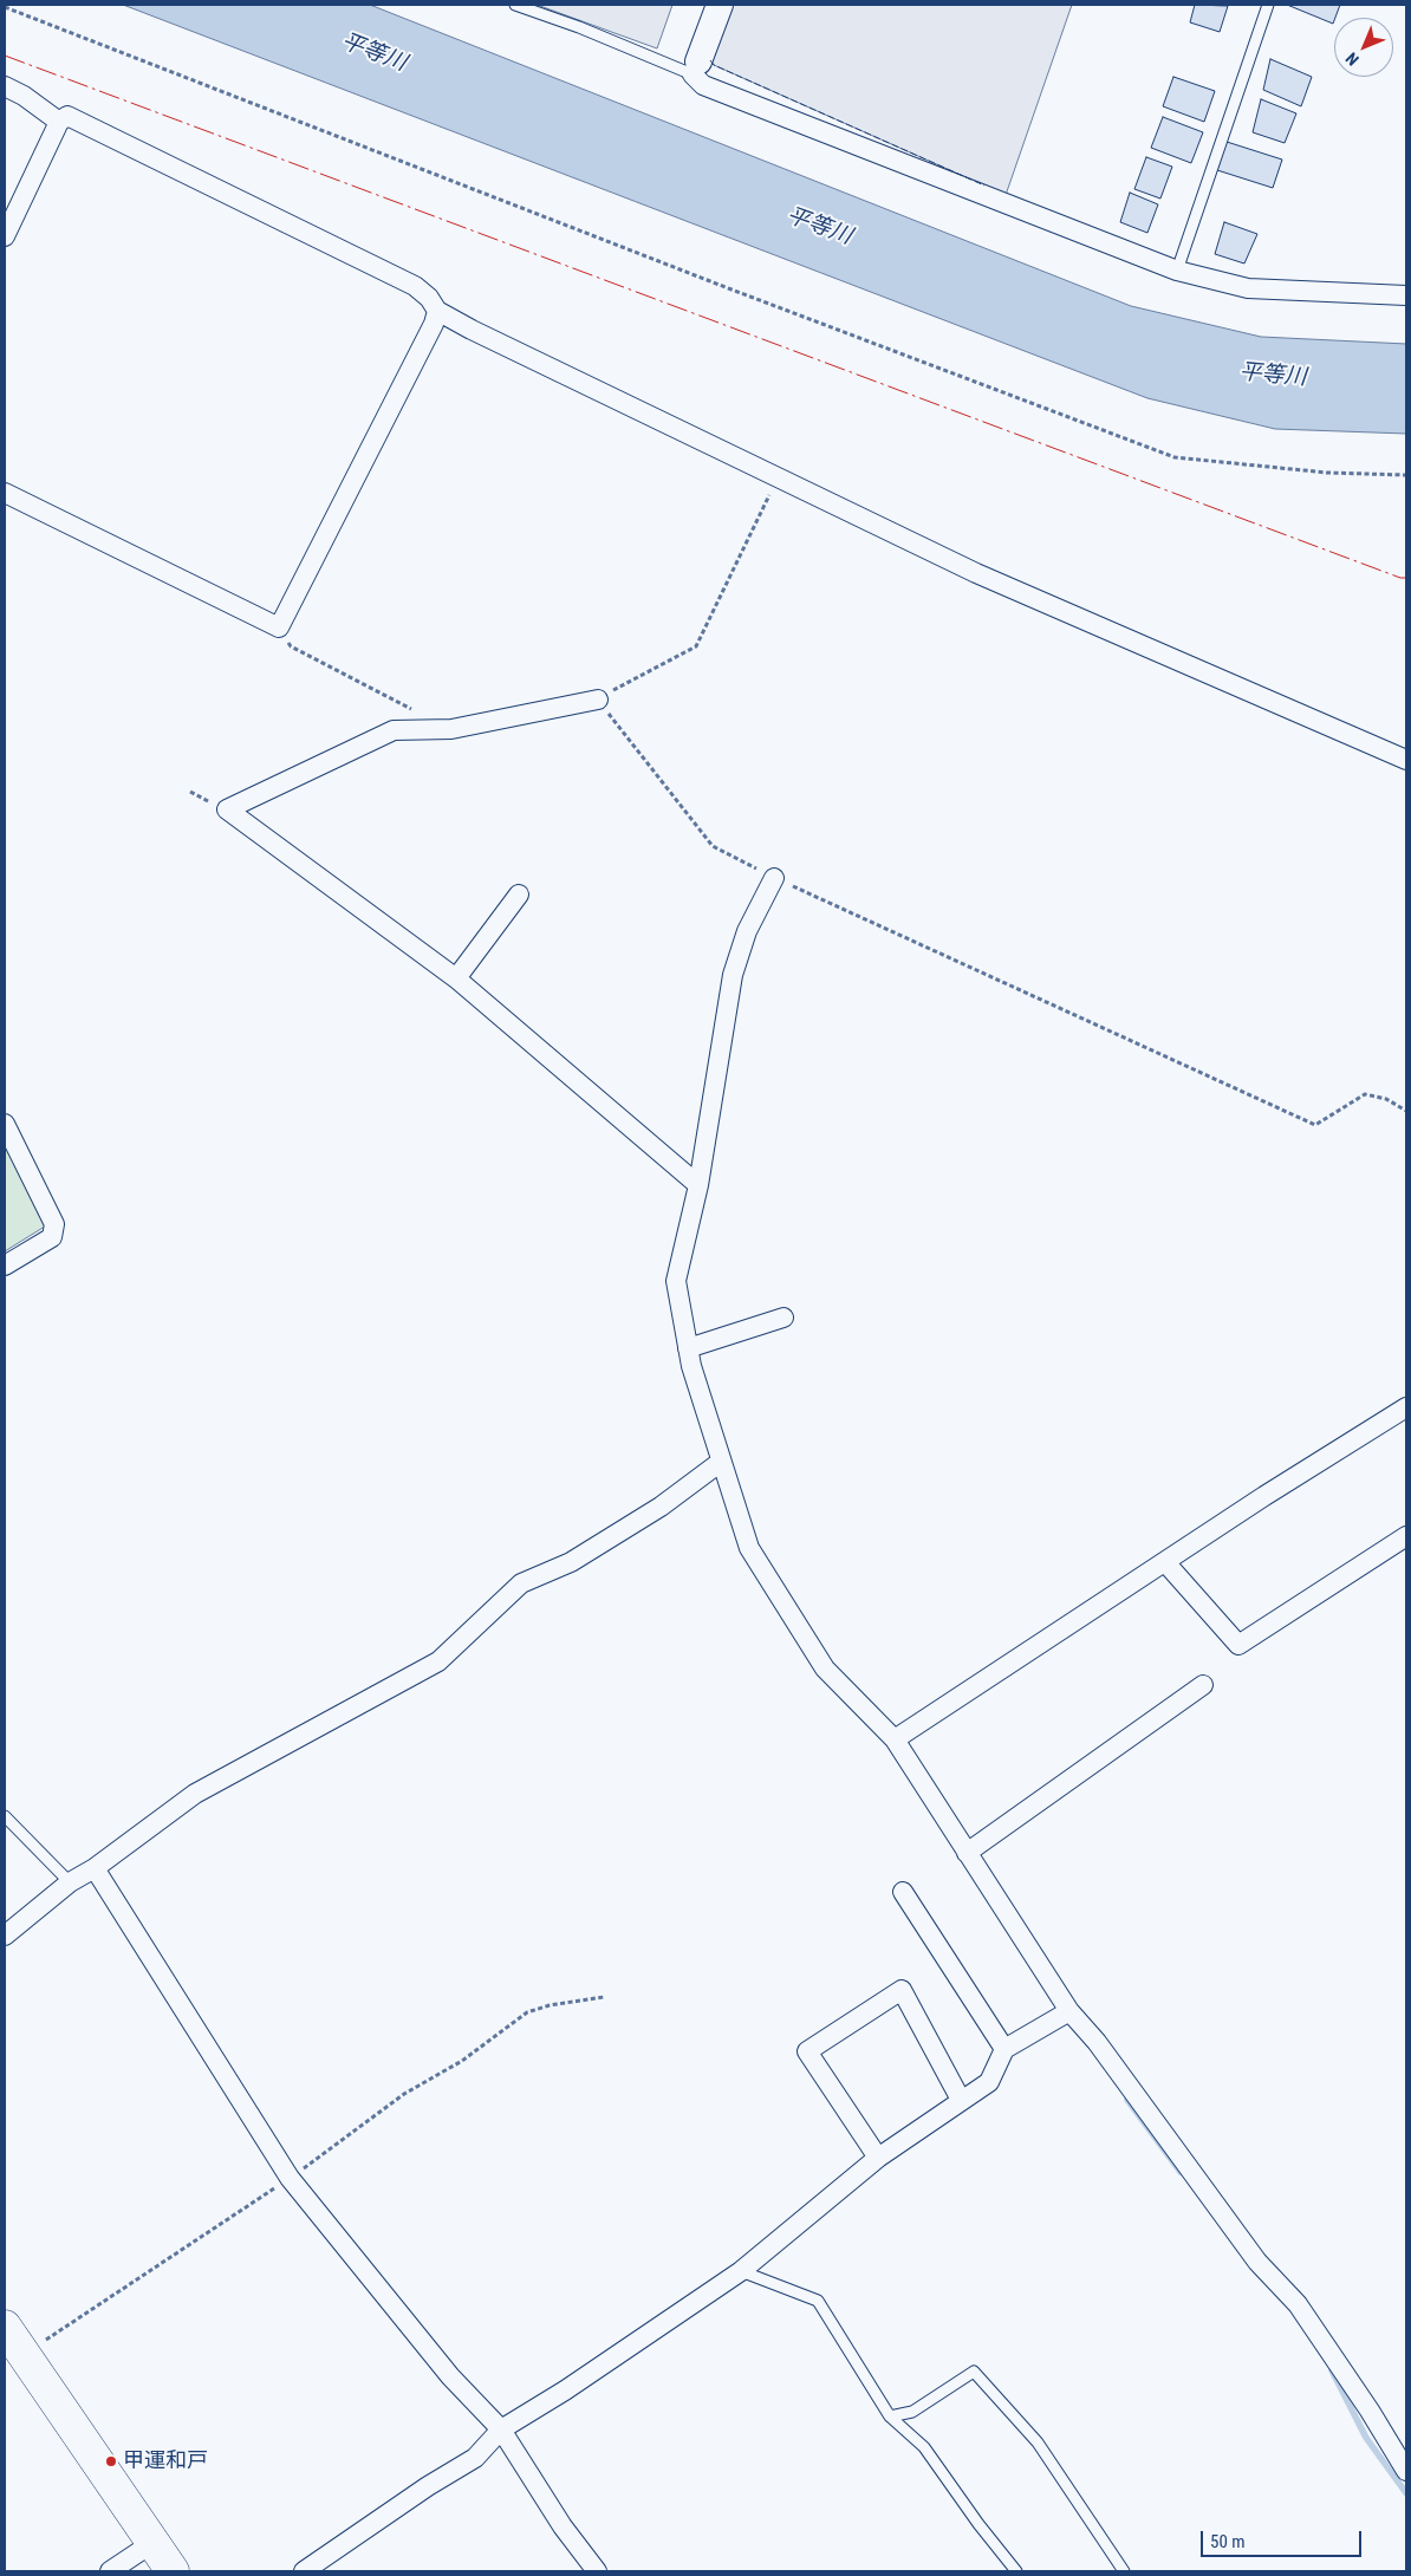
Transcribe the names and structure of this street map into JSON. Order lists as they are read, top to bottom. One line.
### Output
{"water":["平等川"],"places":["甲運和戸"],"scale_bar":"50 m","north":"bottom left"}
